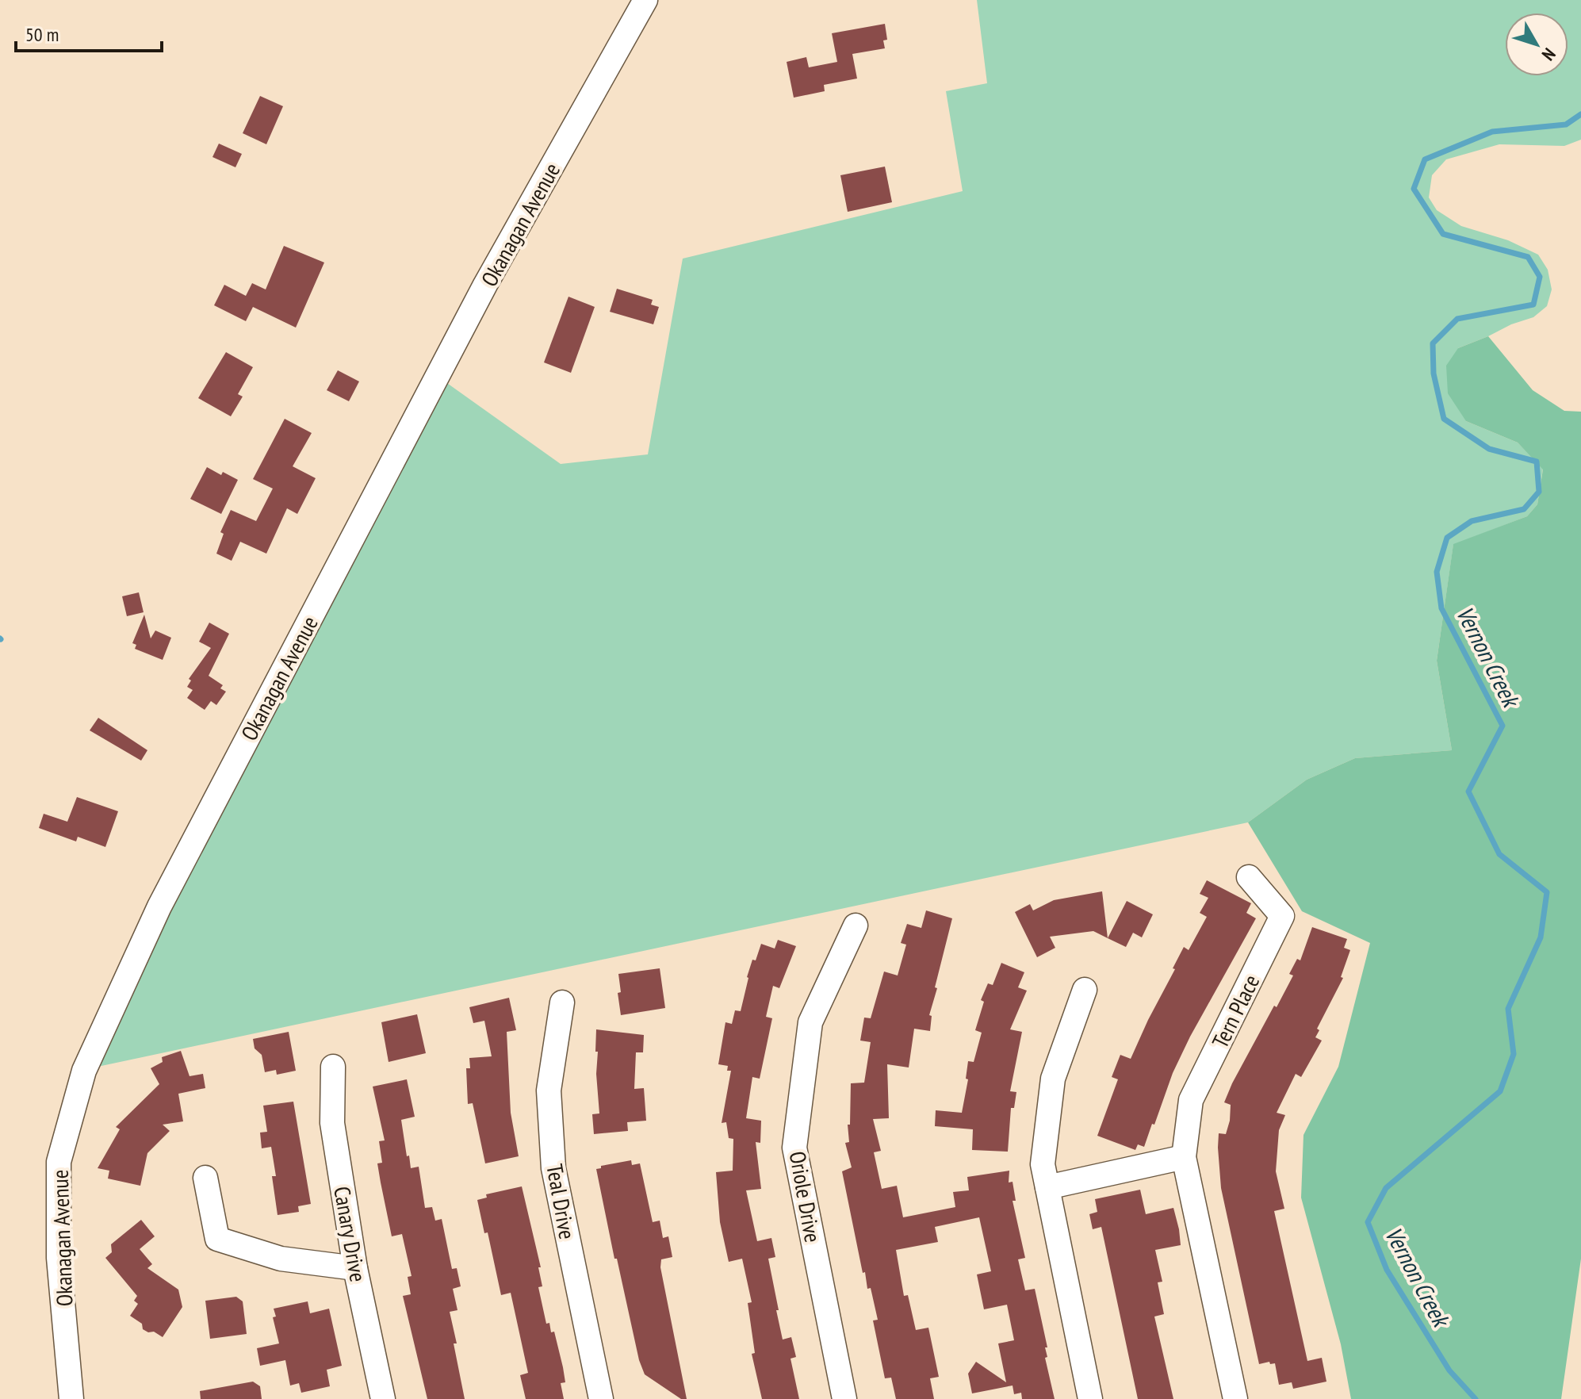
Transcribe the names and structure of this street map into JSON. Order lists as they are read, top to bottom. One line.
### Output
{"streets":{"street":["Okanagan Avenue","Tern Place","Oriole Drive","Teal Drive","Canary Drive"]},"water":["Vernon Creek"],"scale_bar":"50 m","north":"bottom right"}
